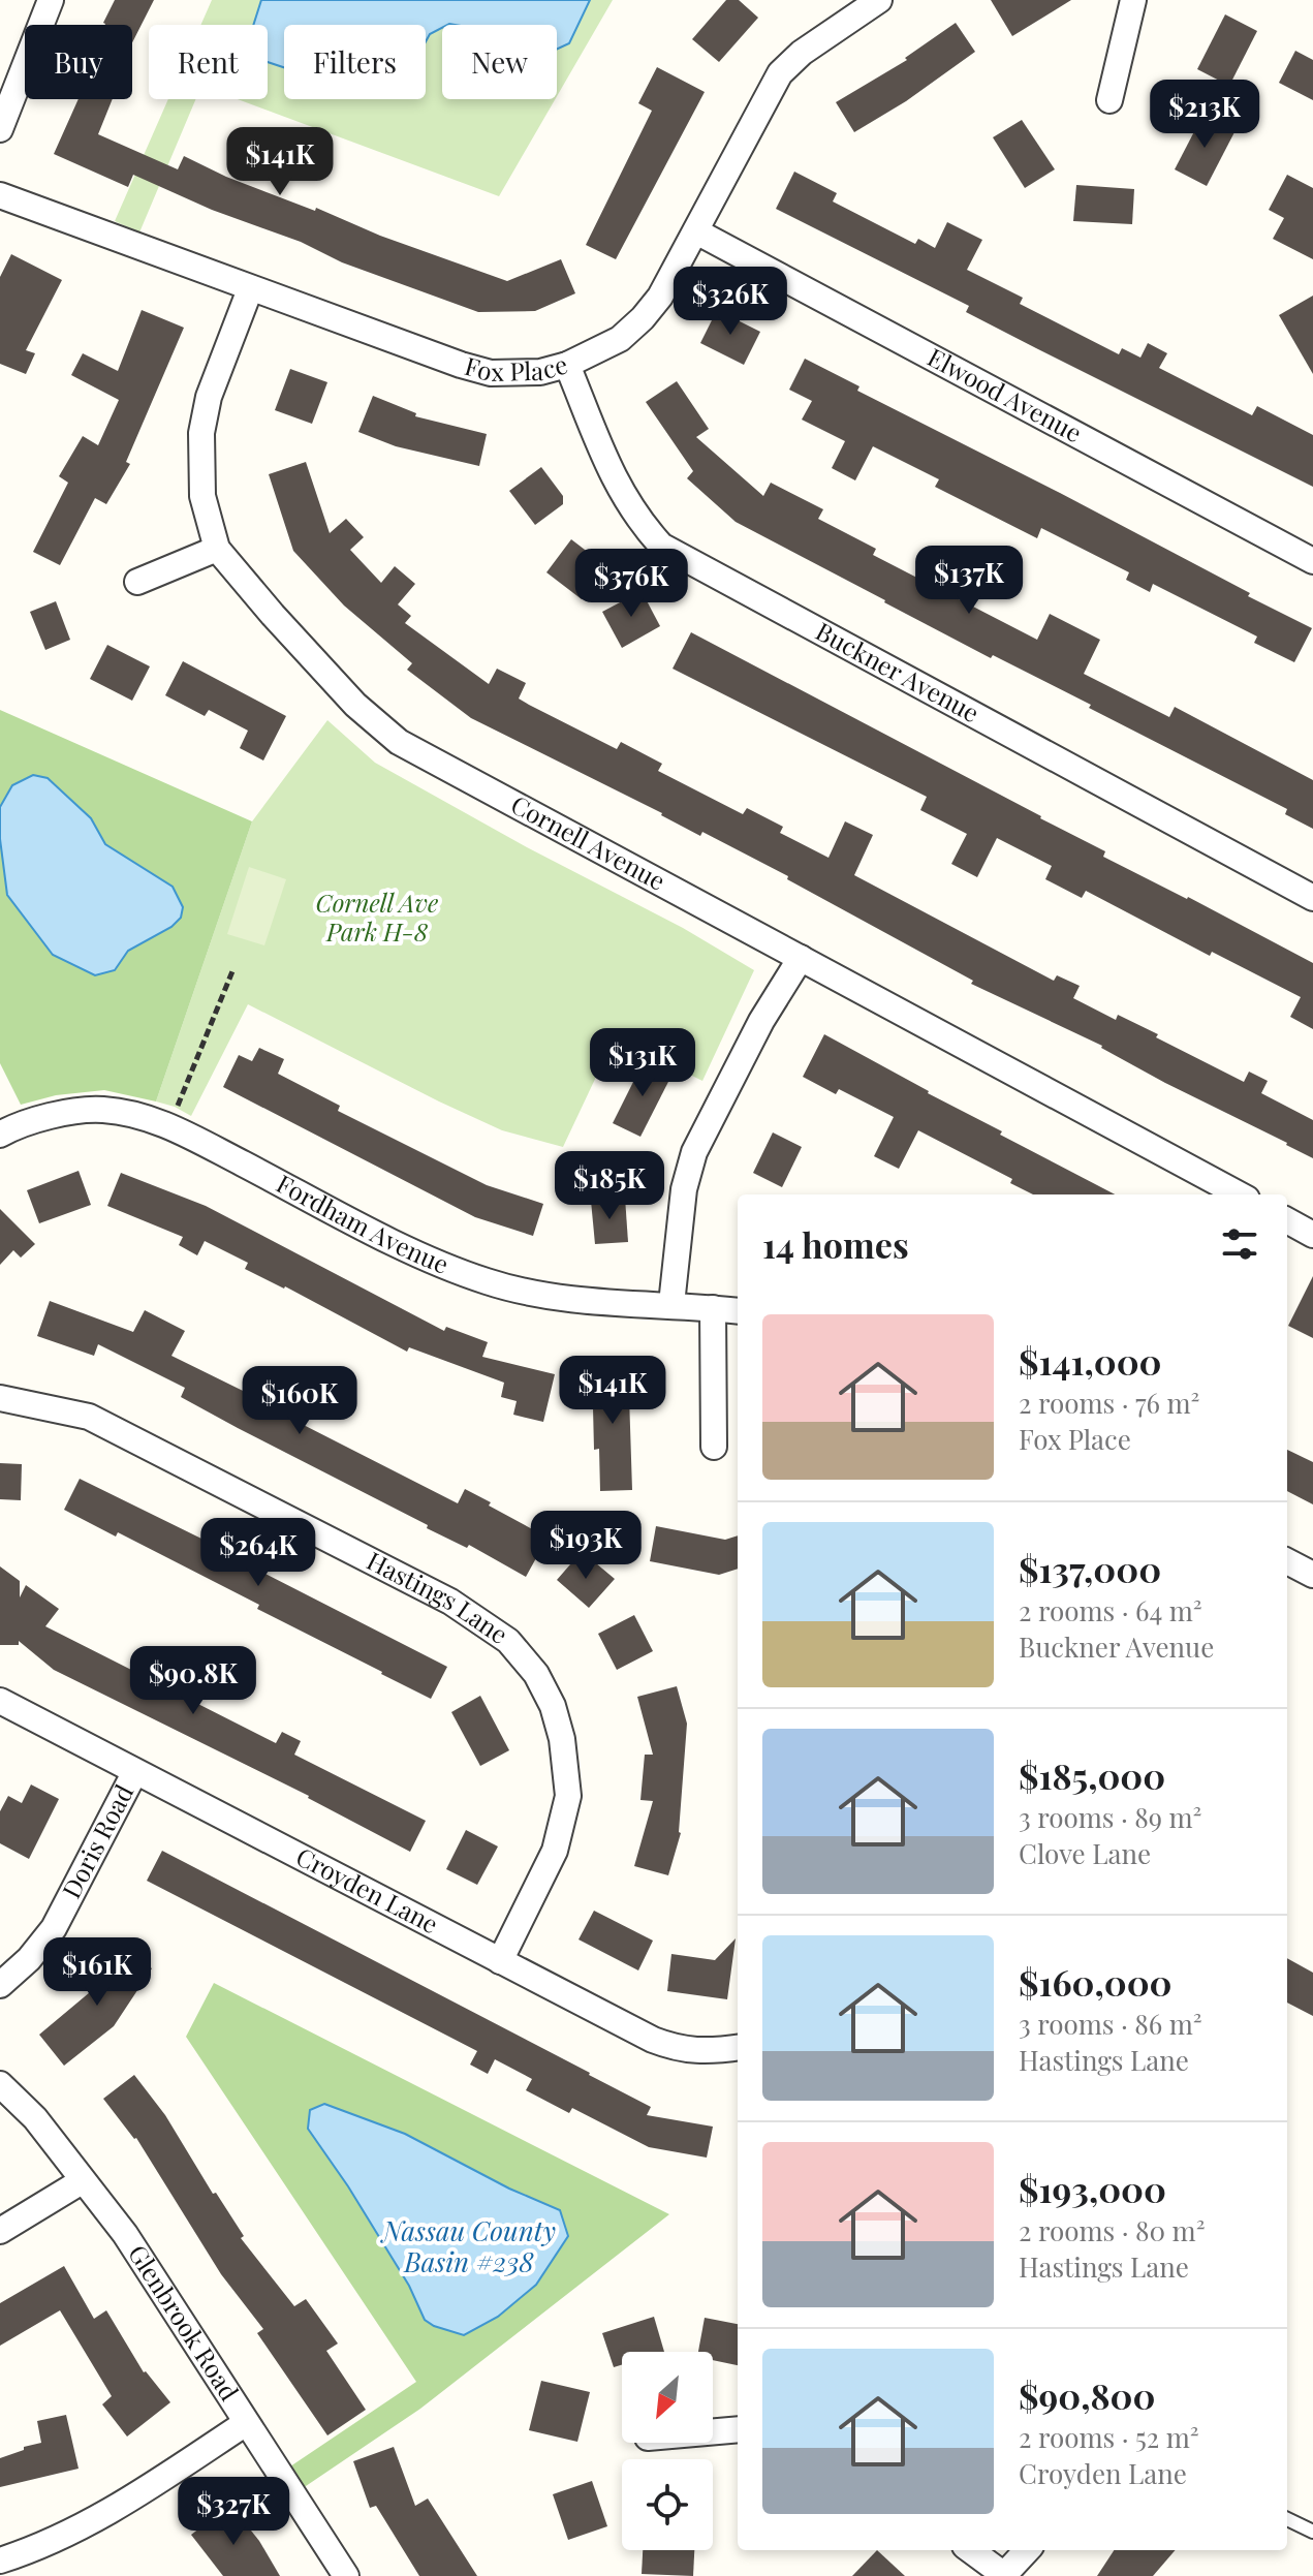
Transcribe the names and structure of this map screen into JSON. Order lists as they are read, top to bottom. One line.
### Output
{"streets":{"street":["Fox Place","Elwood Avenue","Buckner Avenue","Cornell Avenue","Fordham Avenue","Hastings Lane","Doris Road","Croyden Lane","Glenbrook Road"]},"crossings":[["Fox Place","Elwood Avenue"],["Fox Place","Buckner Avenue"],["Fox Place","Cornell Avenue"],["Hastings Lane","Croyden Lane"],["Doris Road","Croyden Lane"]],"water":["Nassau County Basin #238"],"parks":["Cornell Ave Park H-8"],"north":"bottom left","page":{"chip":["Buy","Rent","Filters","New"],"price":["$213K","$141K","$326K","$137K","$376K","$131K","$185K","$141K","$160K","$193K","$264K","$90.8K","$161K","$327K"],"heading":"14 homes","list":[{"name":"$141,000","note":"2 rooms · 76 m² · Fox Place"},{"name":"$137,000","note":"2 rooms · 64 m² · Buckner Avenue"},{"name":"$185,000","note":"3 rooms · 89 m² · Clove Lane"},{"name":"$160,000","note":"3 rooms · 86 m² · Hastings Lane"},{"name":"$193,000","note":"2 rooms · 80 m² · Hastings Lane"},{"name":"$90,800","note":"2 rooms · 52 m² · Croyden Lane"}]}}
